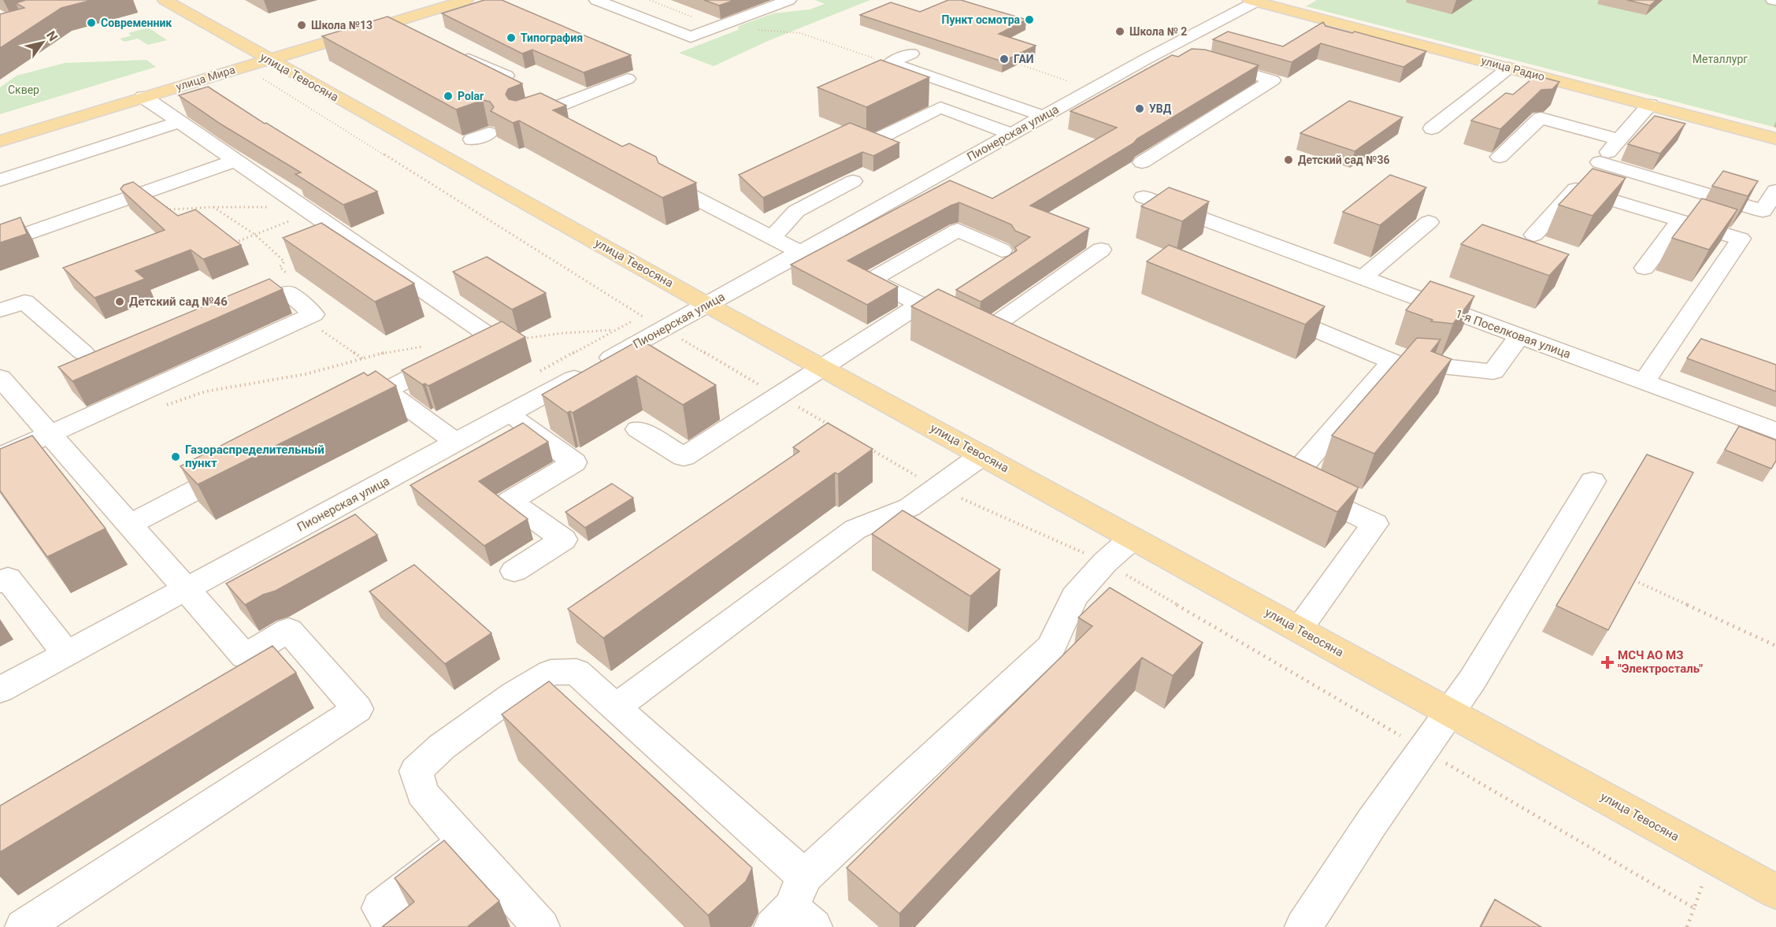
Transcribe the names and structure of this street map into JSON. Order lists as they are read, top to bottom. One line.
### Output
{"streets":{"main road":["улица Радио","улица Тевосяна","улица Мира"],"street":["Пионерская улица","1-я Поселковая улица"]},"crossings":[["улица Радио","Пионерская улица"],["улица Тевосяна","улица Мира"],["улица Тевосяна","Пионерская улица"]],"parks":["Металлург","Сквер"],"places":{"other":["Пункт осмотра","Современник","Школа №13","Школа № 2","Типография","ГАИ","Polar","УВД","Детский сад №36","Детский сад №46","Газораспределительный пункт"],"health":["МСЧ АО МЗ \"Электросталь\""]},"north":"top right"}
